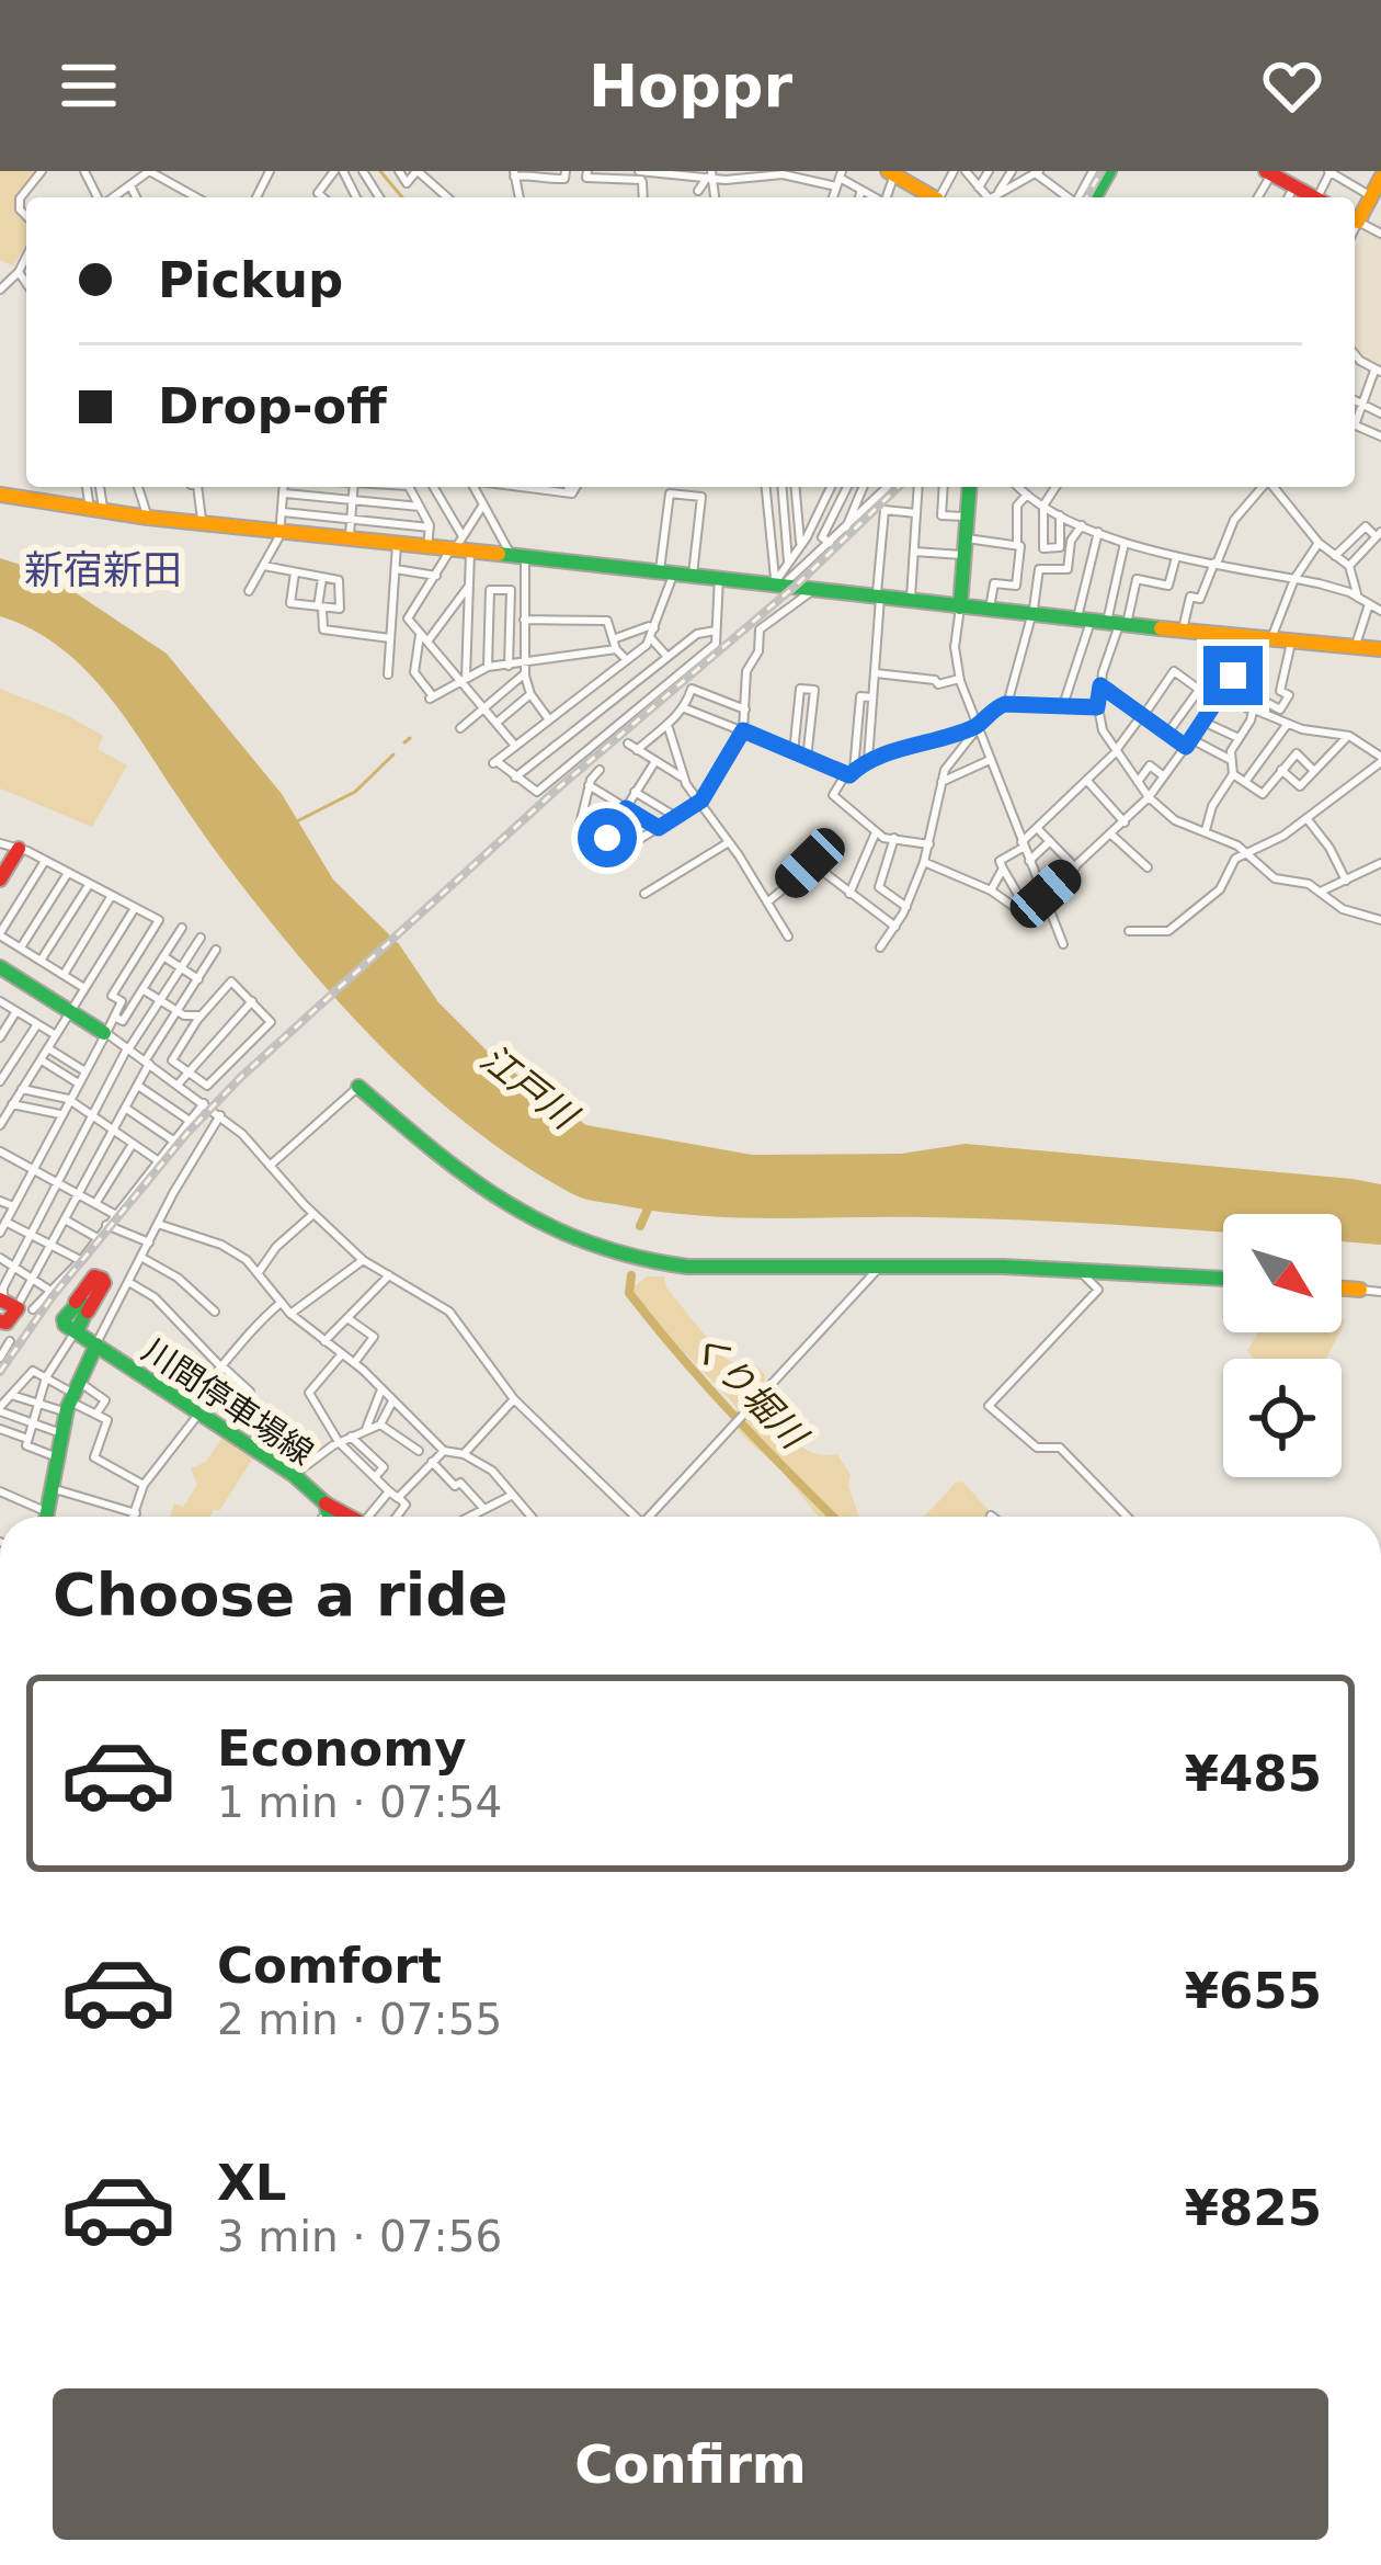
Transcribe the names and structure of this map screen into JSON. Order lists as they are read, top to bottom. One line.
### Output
{"streets":{"main road":["川間停車場線"]},"districts":["新宿新田"],"water":["江戸川","くり堀川"],"north":"bottom right","page":{"header":"Hoppr","banner":["Pickup","Drop-off"],"heading":"Choose a ride","list":[{"name":"Economy","note":"1 min · 07:54","value":"¥485"},{"name":"Comfort","note":"2 min · 07:55","value":"¥655"},{"name":"XL","note":"3 min · 07:56","value":"¥825"}],"buttons":"Confirm"}}
